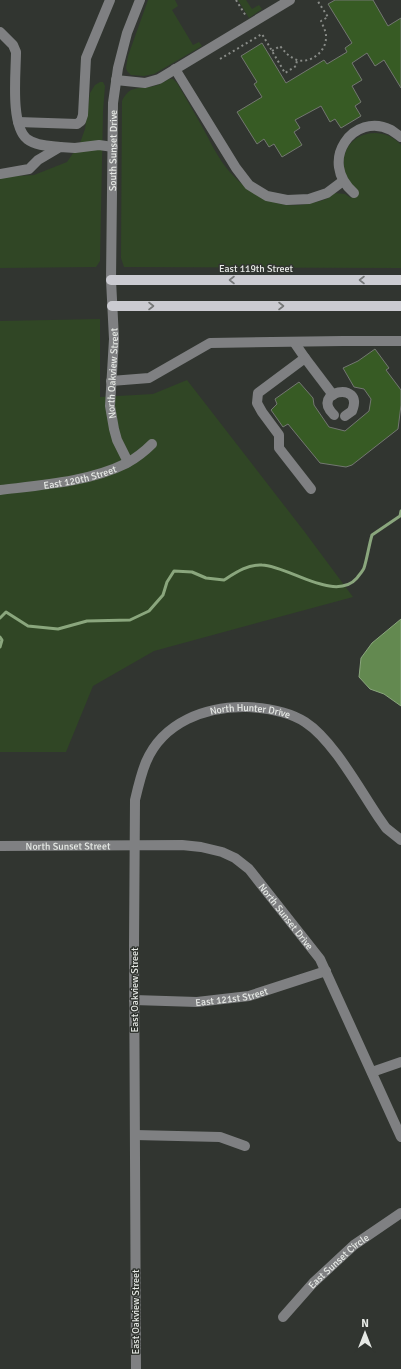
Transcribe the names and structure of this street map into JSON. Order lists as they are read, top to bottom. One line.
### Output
{"streets":{"main road":["East 119th Street"],"street":["South Sunset Drive","North Oakview Street","East 120th Street","North Hunter Drive","North Sunset Street","North Sunset Drive","East Oakview Street","East 121st Street","East Sunset Circle"]},"crossings":[["South Sunset Drive","East 119th Street"],["South Sunset Drive","North Oakview Street"],["North Oakview Street","East 120th Street"],["North Hunter Drive","North Sunset Street"],["North Hunter Drive","North Sunset Drive"],["North Hunter Drive","East Oakview Street"],["North Sunset Street","North Sunset Drive"],["North Sunset Street","East Oakview Street"],["North Sunset Drive","East Oakview Street"],["North Sunset Drive","East 121st Street"],["East Oakview Street","East 121st Street"]],"north":"top"}
